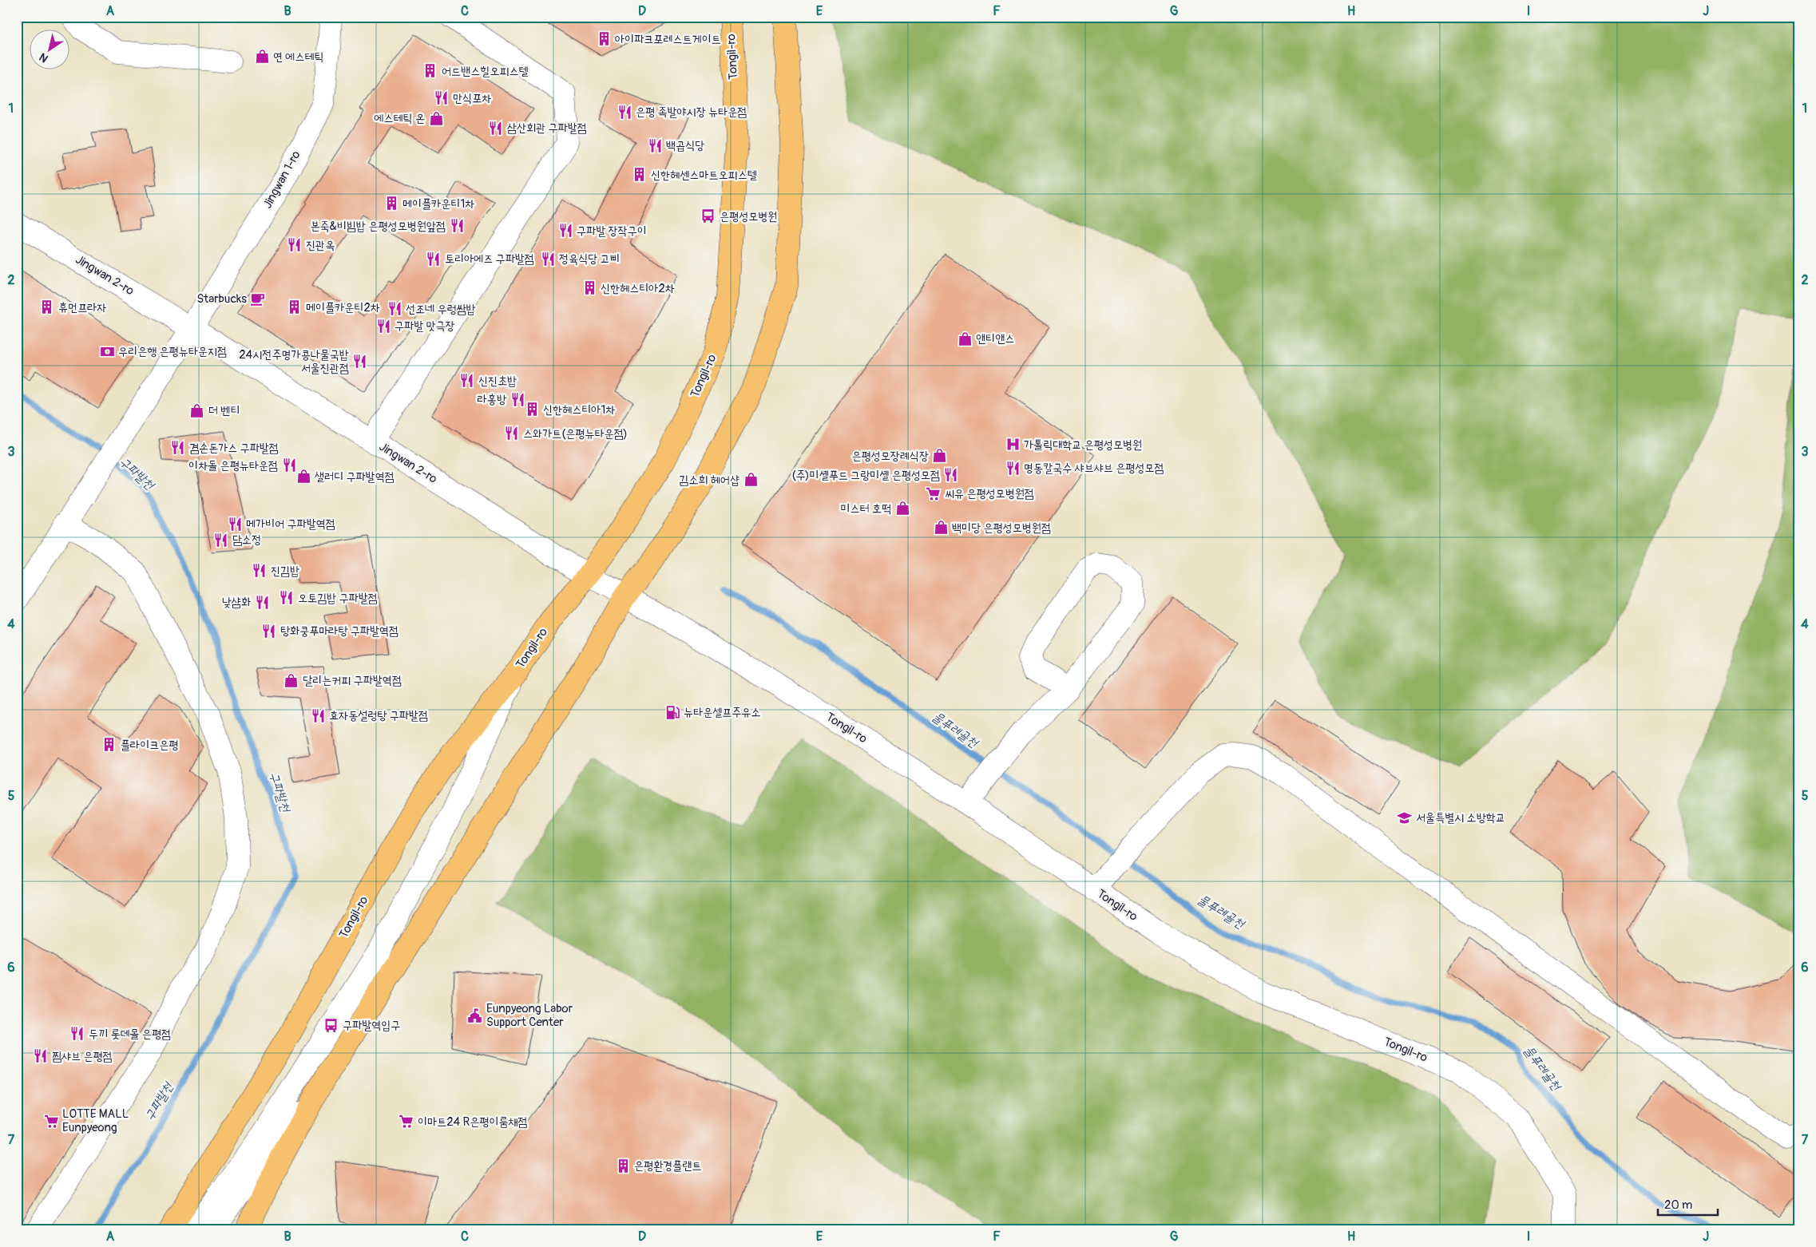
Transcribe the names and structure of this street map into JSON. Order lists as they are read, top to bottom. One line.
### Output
{"streets":{"main road":["Tongil-ro"],"street":["Jingwan 1-ro","Jingwan 2-ro"]},"crossings":[["Tongil-ro","Jingwan 2-ro"],["Jingwan 1-ro","Jingwan 2-ro"]],"water":["구파발천","물푸레골천"],"places":{"building":["아이파크포레스트게이트","어드밴스힐오피스텔","신한헤센스마트오피스텔","메이플카운티1차","신한헤스티아2차","휴먼프라자","메이플카운티2차","신한헤스티아1차","플라이크은평","은평환경플랜트"],"shop":["연 에스테틱","에스테틱 온","앤티앤스","더 벤티","은평성모장례식장","샐러디 구파발역점","김소희 헤어샵","미스터 호떡","백미당 은평성모병원점","달리는커피 구파발역점"],"restaurant":["만식포차","은평 족발야시장 뉴타운점","삼산회관 구파발점","백곱식당","본죽&비빔밥 은평성모병원앞점","구파발 장작구이","진관옥","토리아에즈 구파발점","정육식당 고삐","선조네 우렁쌈밥","구파발 맛극장","24시전주명가콩나물국밥 서울진관점","신진초밥","라홍방","스와가트(은평뉴타운점)","겸손돈가스 구파발점","이차돌 은평뉴타운점","명동칼국수 샤브샤브 은평성모점","(주)미셸푸드 그랑미셸 은평성모점","메가비어 구파발역점","담소정","진김밥","오토김밥 구파발점","낮샴화","탕화쿵푸마라탕 구파발역점","효자동설렁탕 구파발점","두끼 롯데몰 은평점","찜샤브 은평점"],"bus stop":["은평성모병원","구파발역입구"],"cafe":["Starbucks"],"bank":["우리은행 은평뉴타운지점"],"hospital":["가톨릭대학교 은평성모병원"],"supermarket":["씨유 은평성모병원점","LOTTE MALL Eunpyeong","이마트24 R은평이룸채점"],"fuel station":["뉴타운셀프주유소"],"school or university":["서울특별시 소방학교"],"public building":["Eunpyeong Labor Support Center"]},"scale_bar":"20 m","north":"bottom left","grid":{"columns":["A","B","C","D","E","F","G","H","I","J"],"rows":["1","2","3","4","5","6","7"]}}
